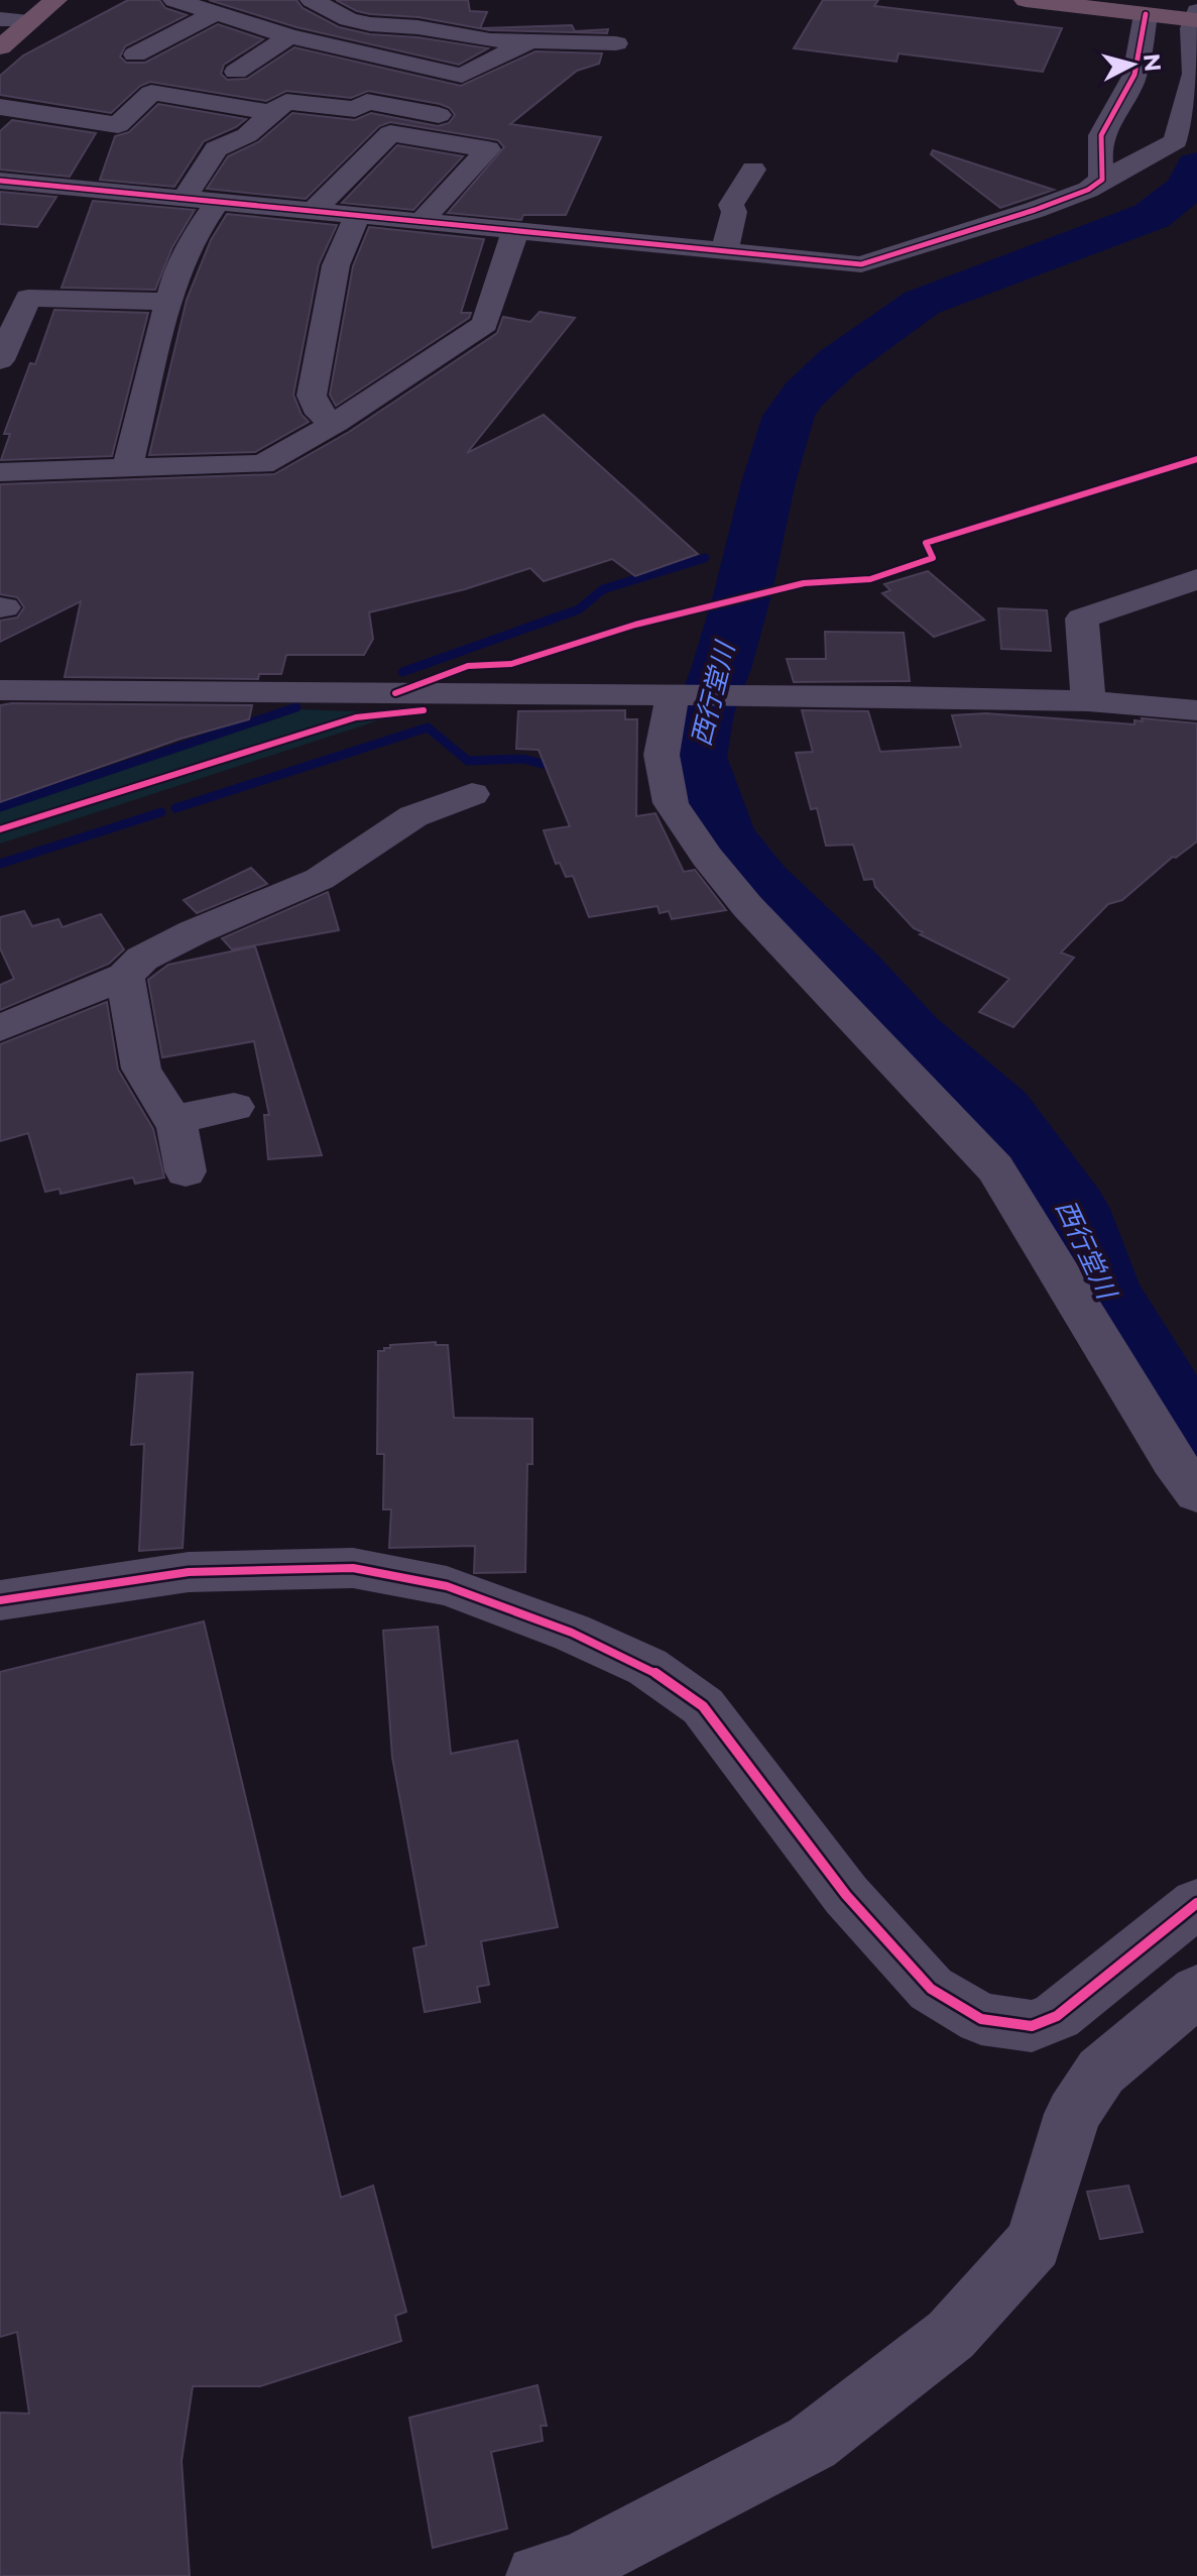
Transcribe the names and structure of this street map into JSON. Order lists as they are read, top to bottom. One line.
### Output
{"water":["西行堂川"],"north":"right"}
